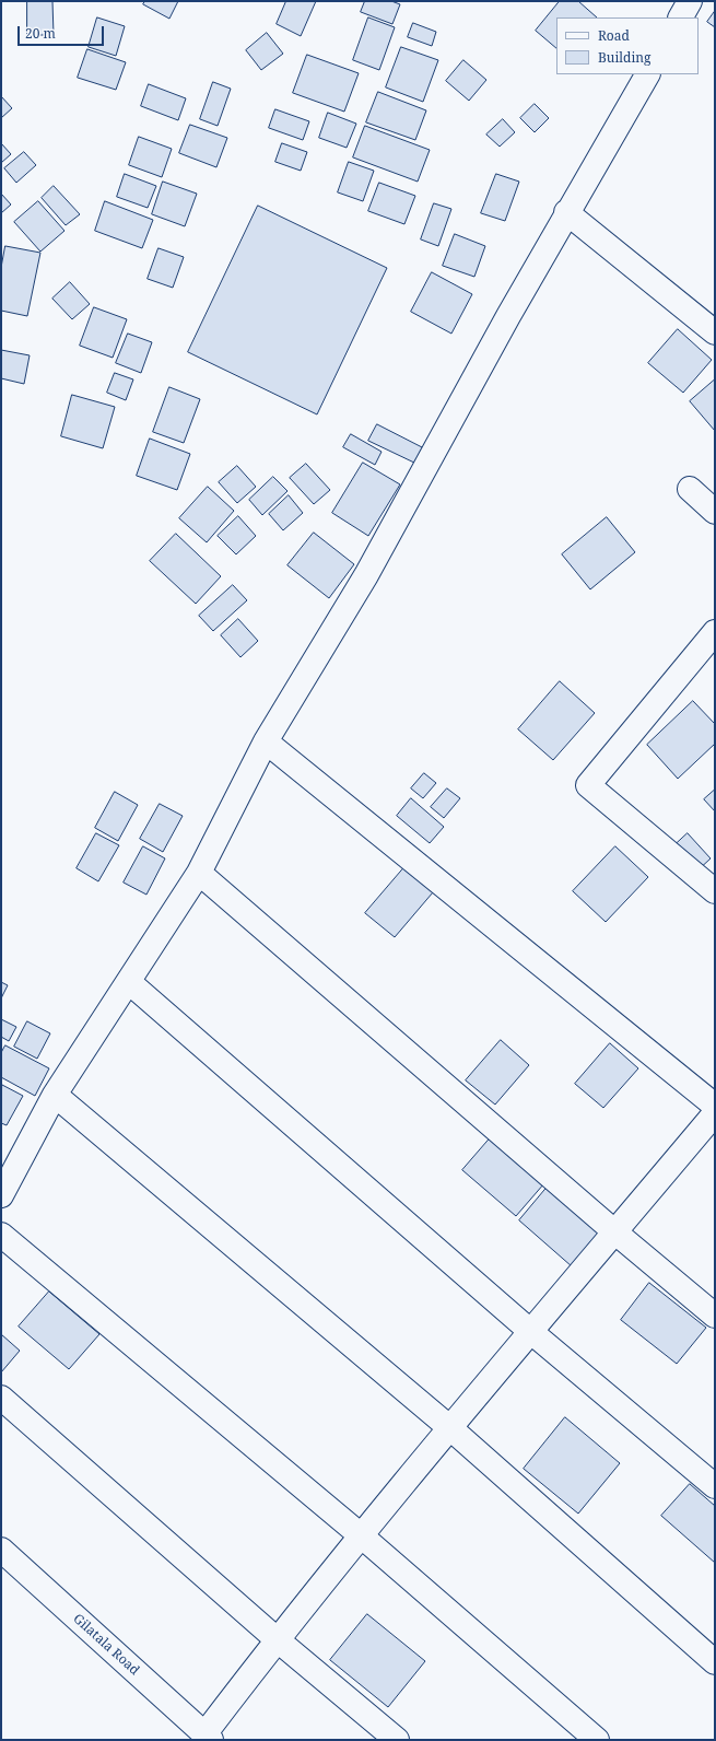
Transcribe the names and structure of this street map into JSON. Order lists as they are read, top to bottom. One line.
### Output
{"streets":{"street":["Gilatala Road"]},"legend":["Road","Building"],"scale_bar":"20 m"}
